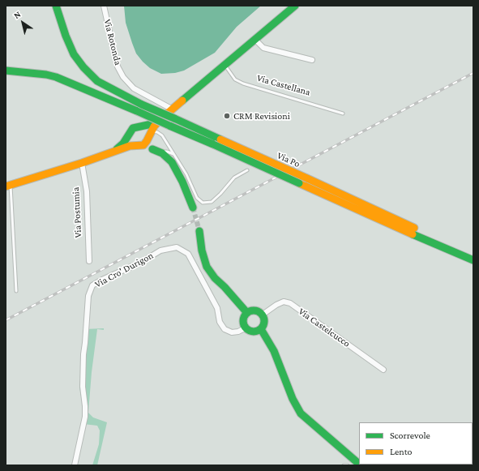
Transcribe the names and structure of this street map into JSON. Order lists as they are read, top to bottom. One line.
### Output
{"streets":{"main road":["Via Po"],"street":["Via Rotonda","Via Postumia","Via Cro' Durigon","Via Castelcucco"],"lane":["Via Castellana"]},"crossings":[["Via Cro' Durigon","Via Castelcucco"]],"places":["CRM Revisioni"],"legend":["Scorrevole","Lento"],"north":"top left"}
